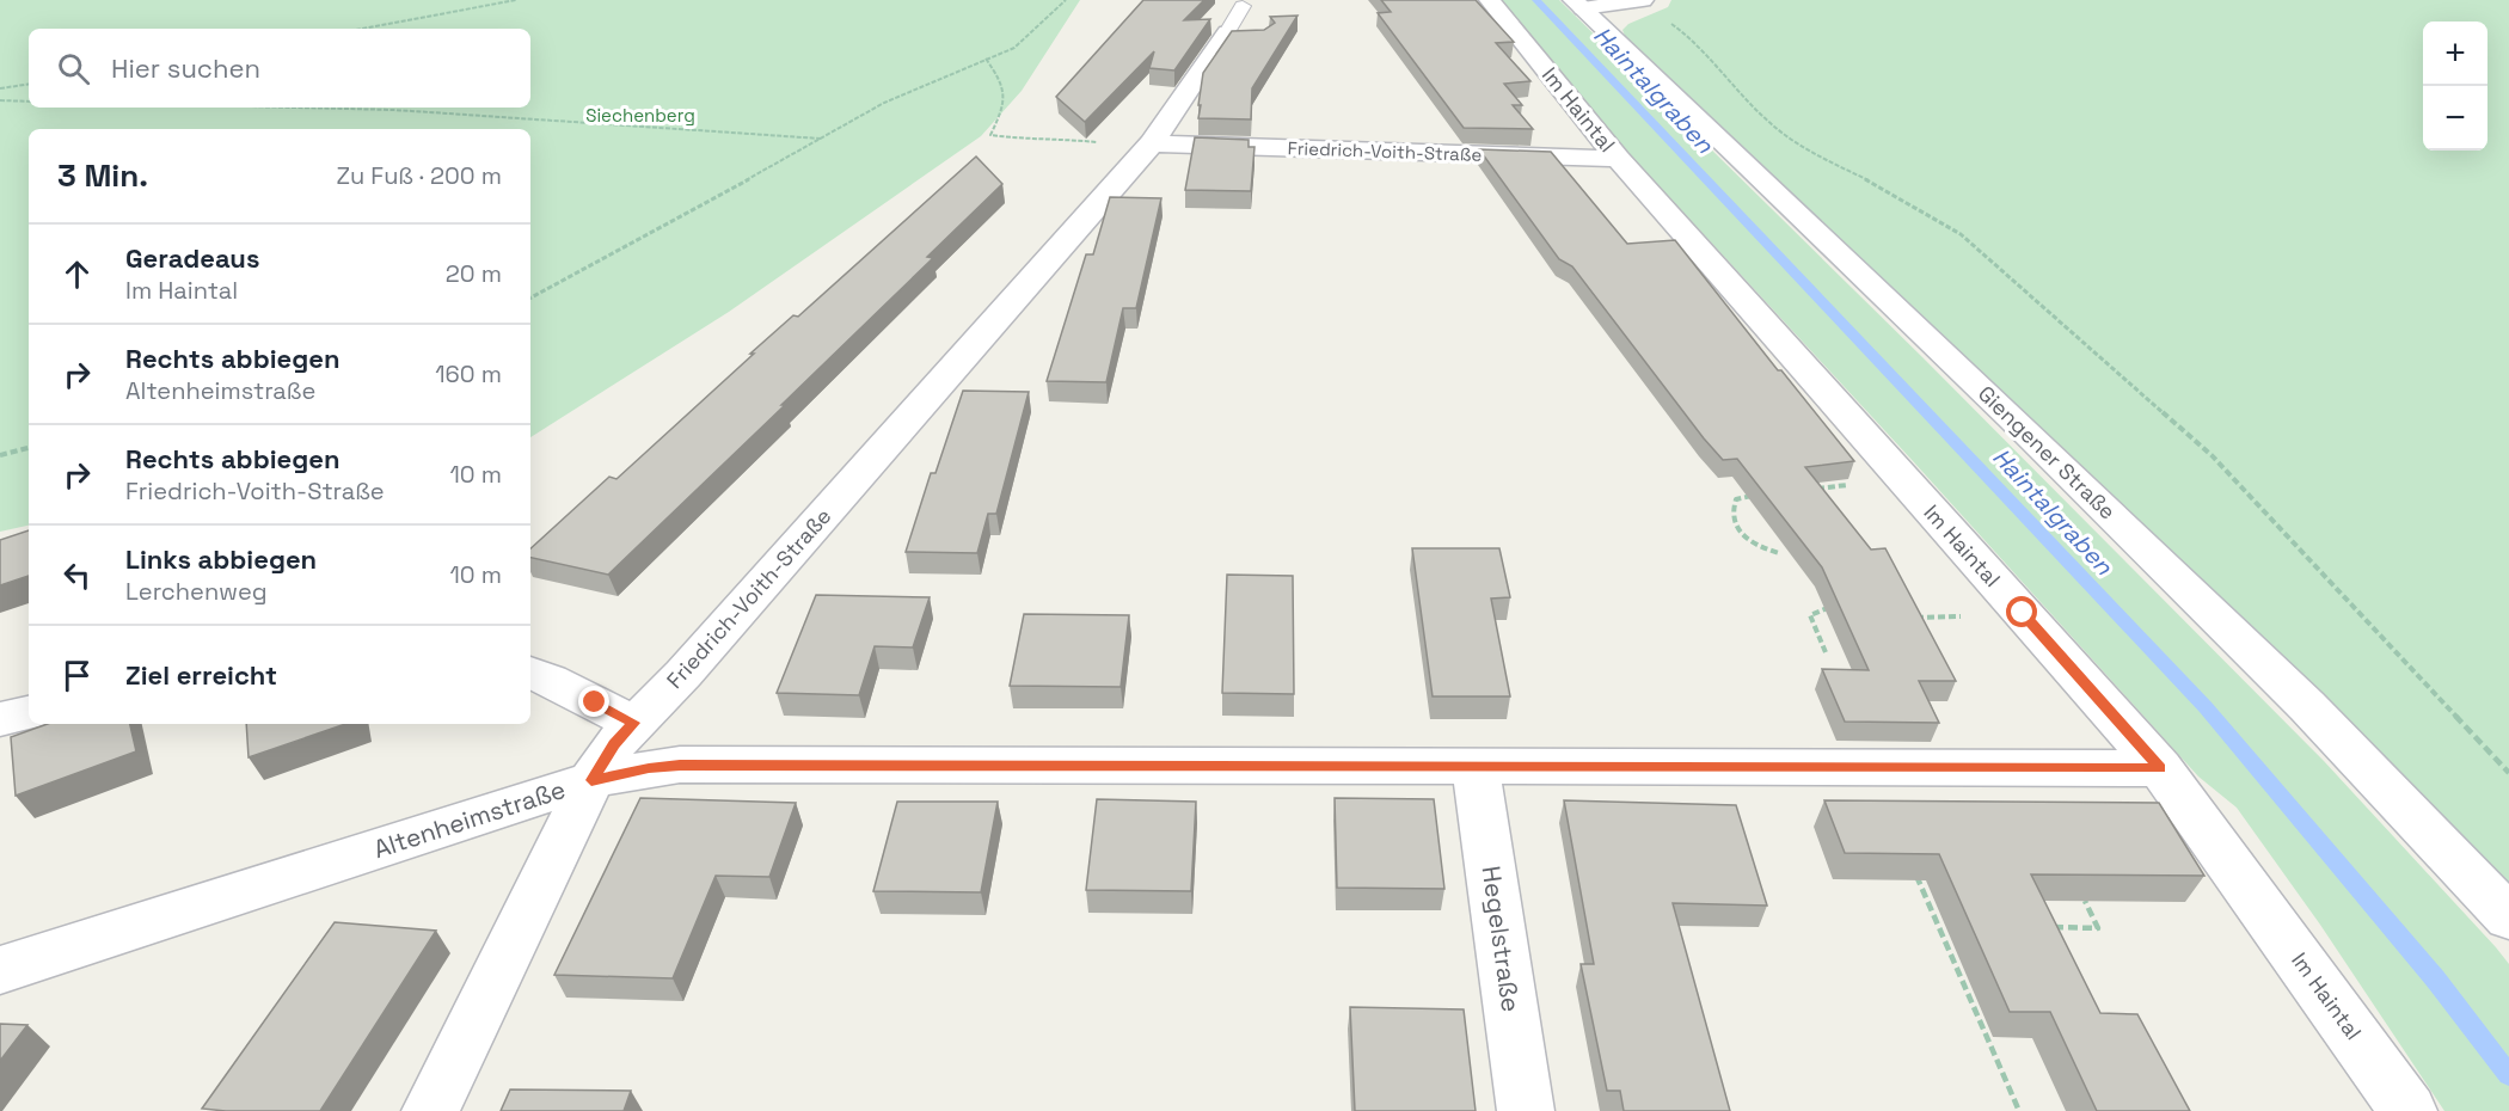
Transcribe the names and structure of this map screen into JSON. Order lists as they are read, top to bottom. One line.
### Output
{"streets":{"street":["Im Haintal","Friedrich-Voith-Straße","Giengener Straße","Altenheimstraße","Hegelstraße"]},"crossings":[["Im Haintal","Friedrich-Voith-Straße"],["Im Haintal","Altenheimstraße"],["Friedrich-Voith-Straße","Altenheimstraße"],["Altenheimstraße","Hegelstraße"]],"water":["Haintalgraben"],"parks":["Siechenberg"],"page":{"map_buttons":["+","−"],"search":"Hier suchen","heading":["3 Min.","Zu Fuß · 200 m"],"list":[["Geradeaus","Im Haintal","20 m"],["Rechts abbiegen","Altenheimstraße","160 m"],["Rechts abbiegen","Friedrich-Voith-Straße","10 m"],["Links abbiegen","Lerchenweg","10 m"],"Ziel erreicht"]}}
